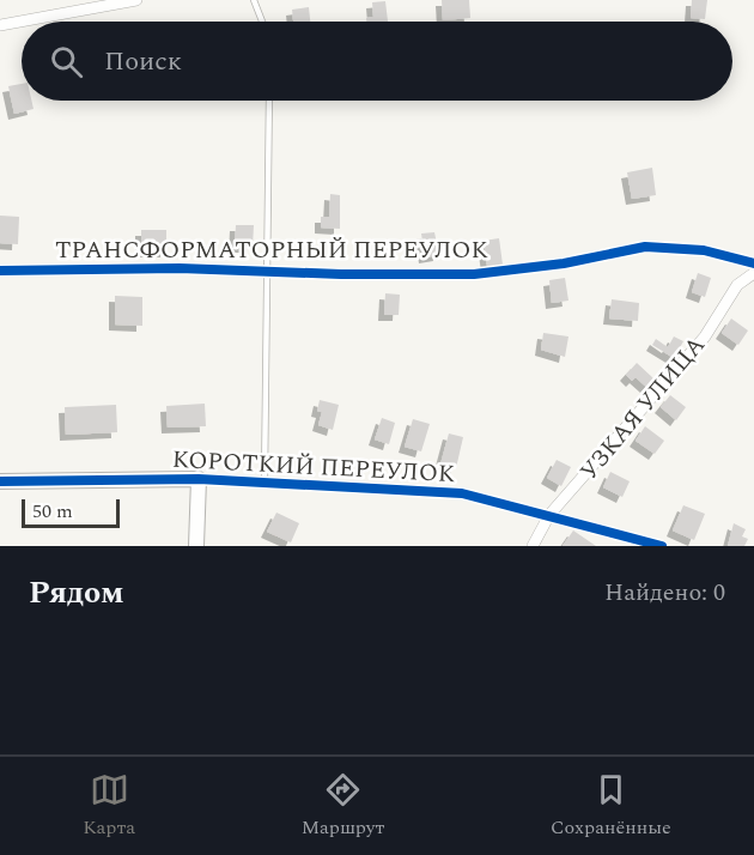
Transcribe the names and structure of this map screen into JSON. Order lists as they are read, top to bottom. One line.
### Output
{"streets":{"street":["ТРАНСФОРМАТОРНЫЙ ПЕРЕУЛОК","УЗКАЯ УЛИЦА","КОРОТКИЙ ПЕРЕУЛОК"]},"crossings":[["УЗКАЯ УЛИЦА","КОРОТКИЙ ПЕРЕУЛОК"]],"scale_bar":"50 m","page":{"search":"Поиск","scale":"50 m","heading":["Рядом","Найдено: 0"],"nav":["Карта","Маршрут","Сохранённые"]}}
